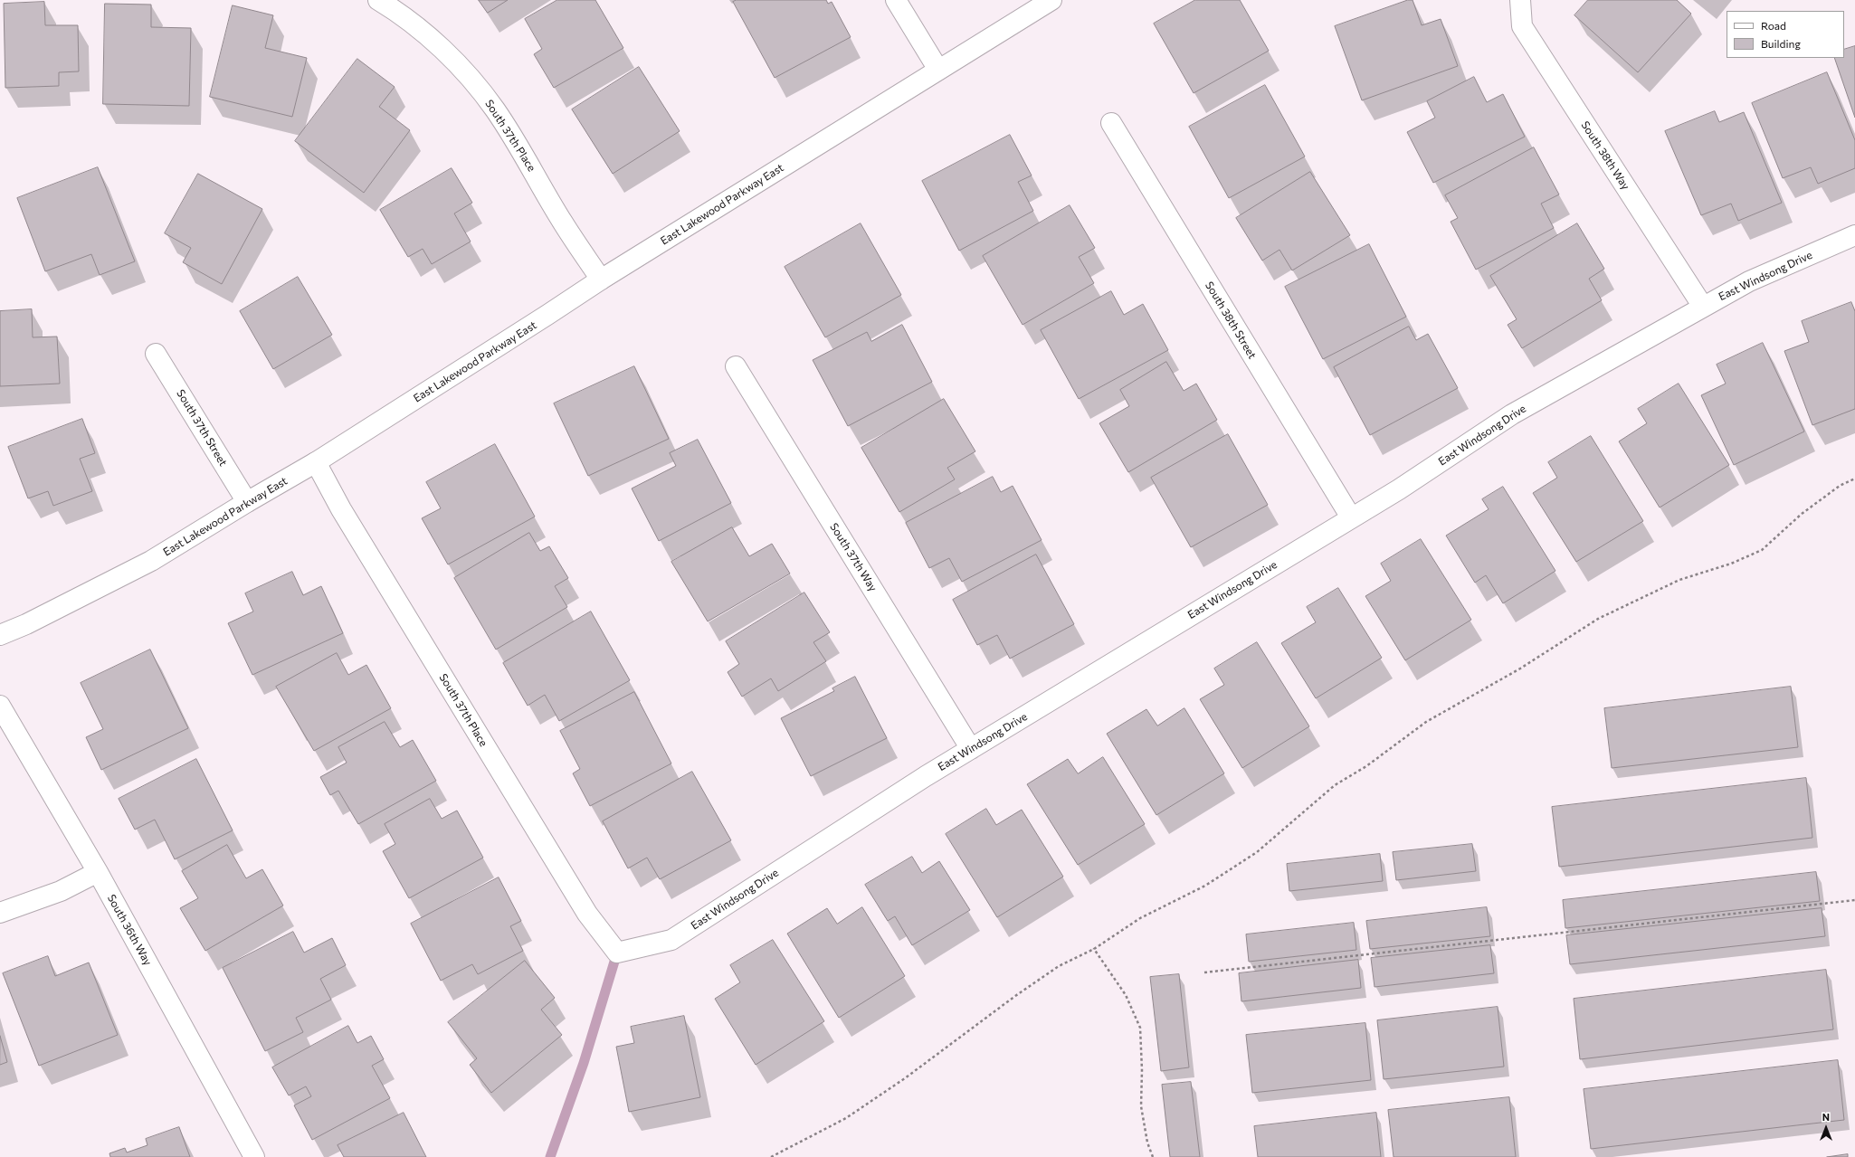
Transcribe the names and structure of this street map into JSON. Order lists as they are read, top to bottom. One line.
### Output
{"streets":{"street":["South 37th Place","South 38th Way","East Lakewood Parkway East","East Windsong Drive","South 38th Street","South 37th Street","South 37th Way","South 36th Way"]},"crossings":[["South 37th Place","East Lakewood Parkway East"],["South 37th Place","East Windsong Drive"],["South 38th Way","East Windsong Drive"],["East Lakewood Parkway East","South 37th Street"],["East Windsong Drive","South 38th Street"],["East Windsong Drive","South 37th Way"]],"legend":["Road","Building"],"north":"top"}
